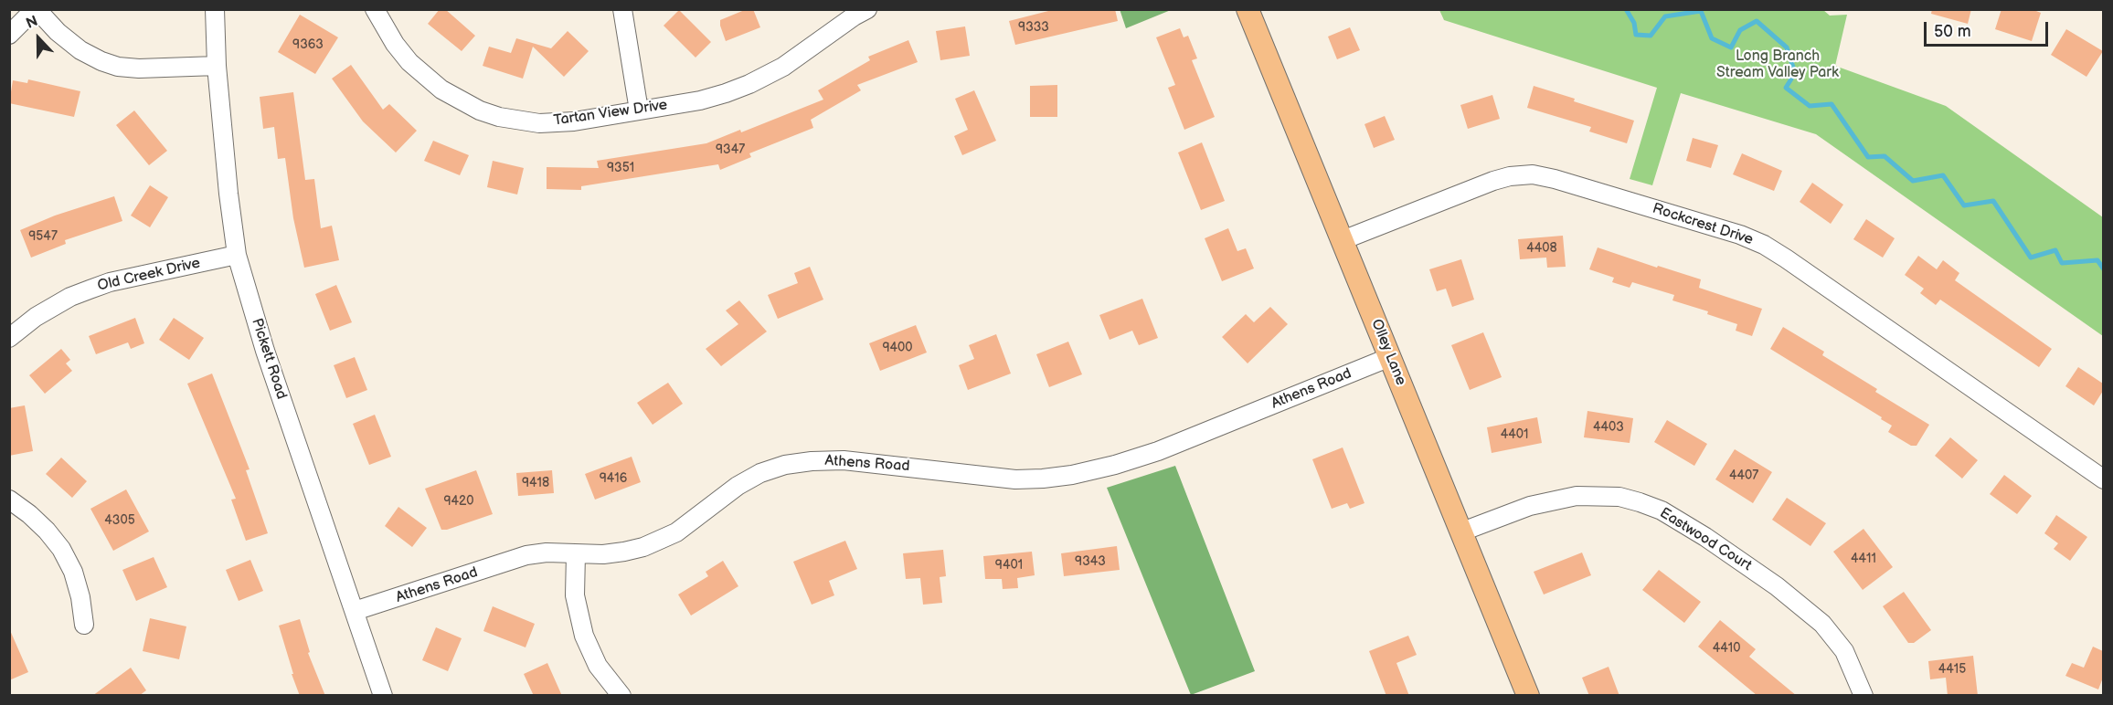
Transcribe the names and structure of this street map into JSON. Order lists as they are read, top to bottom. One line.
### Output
{"streets":{"main road":["Olley Lane"],"street":["Tartan View Drive","Rockcrest Drive","Old Creek Drive","Pickett Road","Athens Road","Eastwood Court"]},"crossings":[["Rockcrest Drive","Olley Lane"],["Old Creek Drive","Pickett Road"],["Olley Lane","Athens Road"],["Olley Lane","Eastwood Court"],["Pickett Road","Athens Road"]],"parks":["Long Branch Stream Valley Park"],"house_numbers":["9333","9363","9347","9351","9547","4408","9400","4403","4401","4407","9416","9418","9420","4305","4411","9343","9401","4410","4415"],"scale_bar":"50 m","north":"top"}
